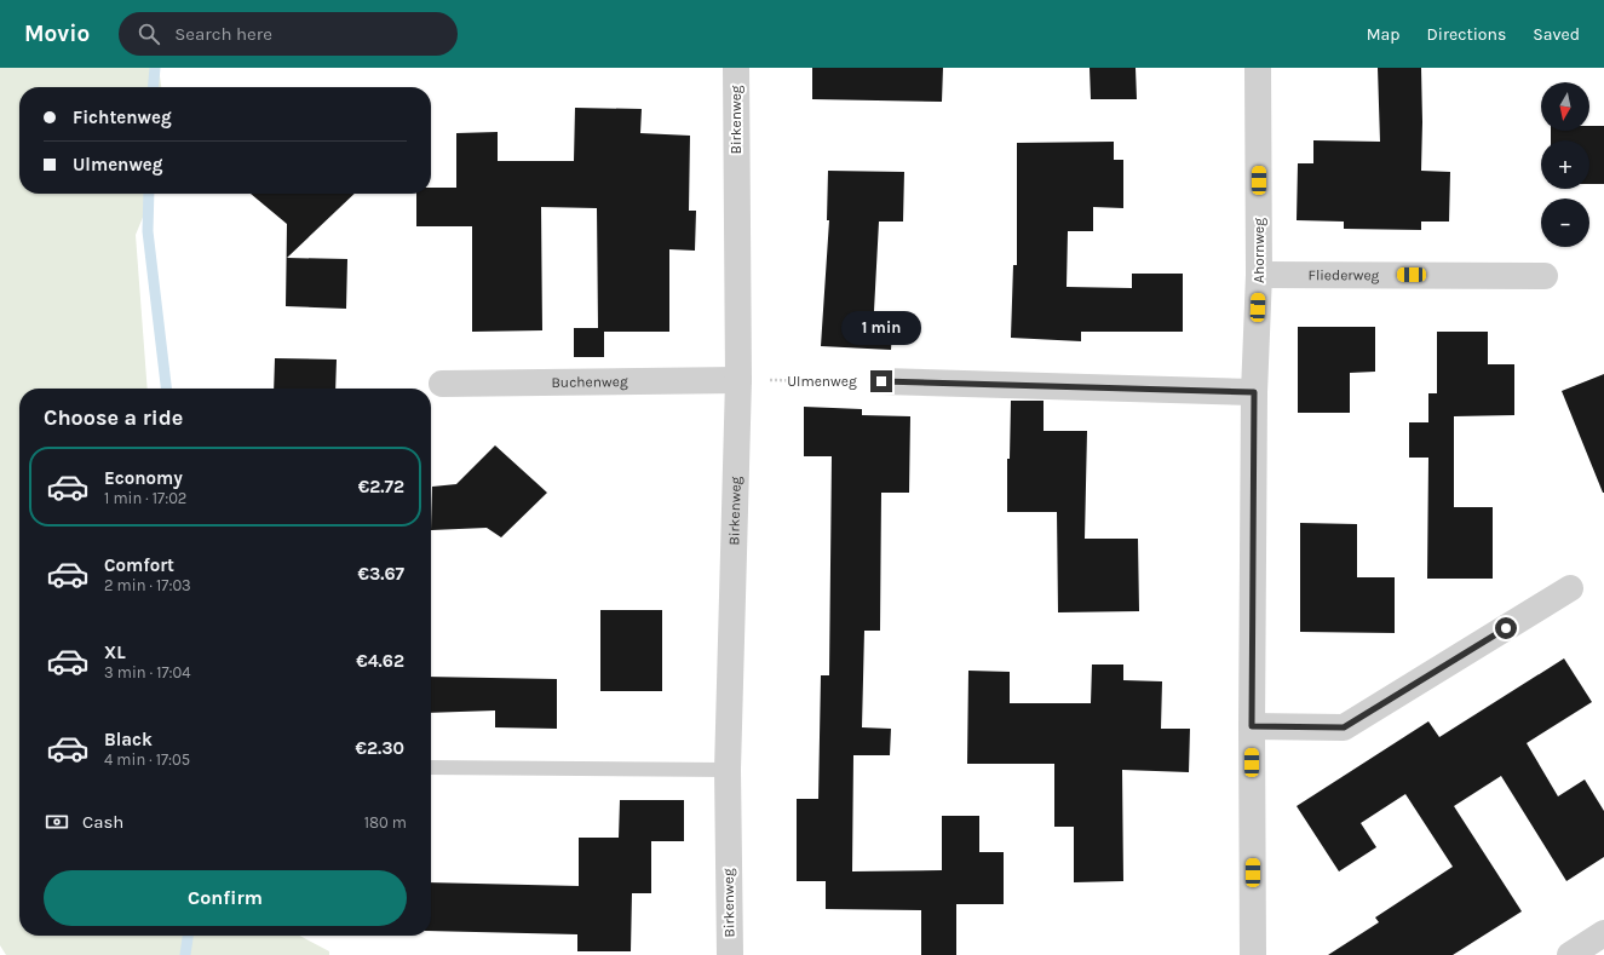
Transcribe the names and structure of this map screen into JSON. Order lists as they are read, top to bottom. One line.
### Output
{"streets":{"street":["Birkenweg","Ahornweg","Fliederweg","Buchenweg"],"path":["Ulmenweg"]},"crossings":[["Birkenweg","Buchenweg"],["Birkenweg","Ulmenweg"],["Ahornweg","Fliederweg"],["Buchenweg","Ulmenweg"]],"north":"bottom","page":{"header":"Movio","search":"Search here","nav":["Map","Directions","Saved"],"map_buttons":["+","−"],"banner":["Fichtenweg","Ulmenweg"],"bubble":"1 min","heading":"Choose a ride","list":[{"name":"Economy","note":"1 min · 17:02","value":"€2.72"},{"name":"Comfort","note":"2 min · 17:03","value":"€3.67"},{"name":"XL","note":"3 min · 17:04","value":"€4.62"},{"name":"Black","note":"4 min · 17:05","value":"€2.30"}],"pay":["Cash","180 m"],"buttons":"Confirm"}}
